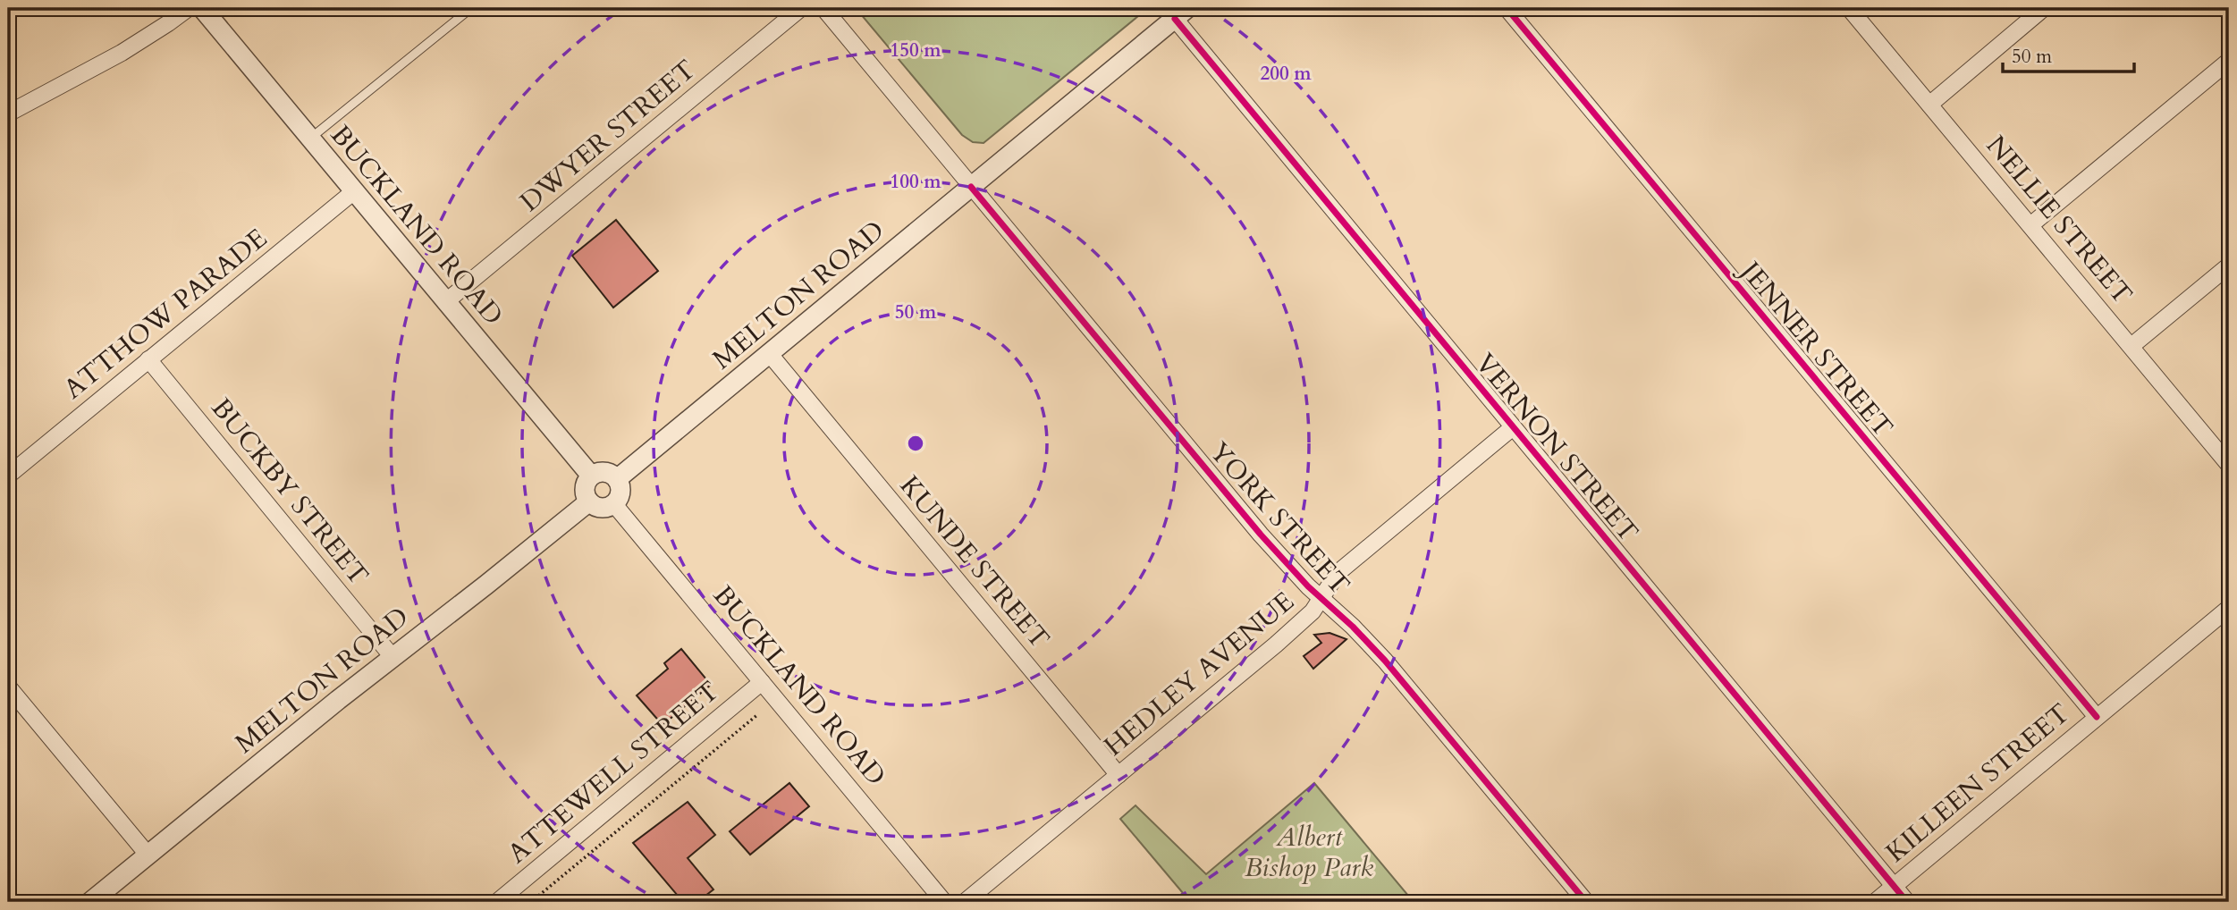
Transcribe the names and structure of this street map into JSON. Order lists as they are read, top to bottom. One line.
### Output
{"streets":{"street":["DWYER STREET","NELLIE STREET","BUCKLAND ROAD","MELTON ROAD","ATTHOW PARADE","JENNER STREET","VERNON STREET","BUCKBY STREET","YORK STREET","KUNDE STREET","HEDLEY AVENUE","ATTEWELL STREET","KILLEEN STREET"]},"crossings":[["DWYER STREET","BUCKLAND ROAD"],["BUCKLAND ROAD","MELTON ROAD"],["BUCKLAND ROAD","ATTHOW PARADE"],["BUCKLAND ROAD","ATTEWELL STREET"],["MELTON ROAD","VERNON STREET"],["MELTON ROAD","BUCKBY STREET"],["MELTON ROAD","YORK STREET"],["MELTON ROAD","KUNDE STREET"],["ATTHOW PARADE","BUCKBY STREET"],["JENNER STREET","KILLEEN STREET"],["VERNON STREET","HEDLEY AVENUE"],["VERNON STREET","KILLEEN STREET"],["YORK STREET","HEDLEY AVENUE"],["KUNDE STREET","HEDLEY AVENUE"]],"parks":["Albert Bishop Park"],"scale_bar":"50 m","rings":["150 m","200 m","100 m","50 m"]}
